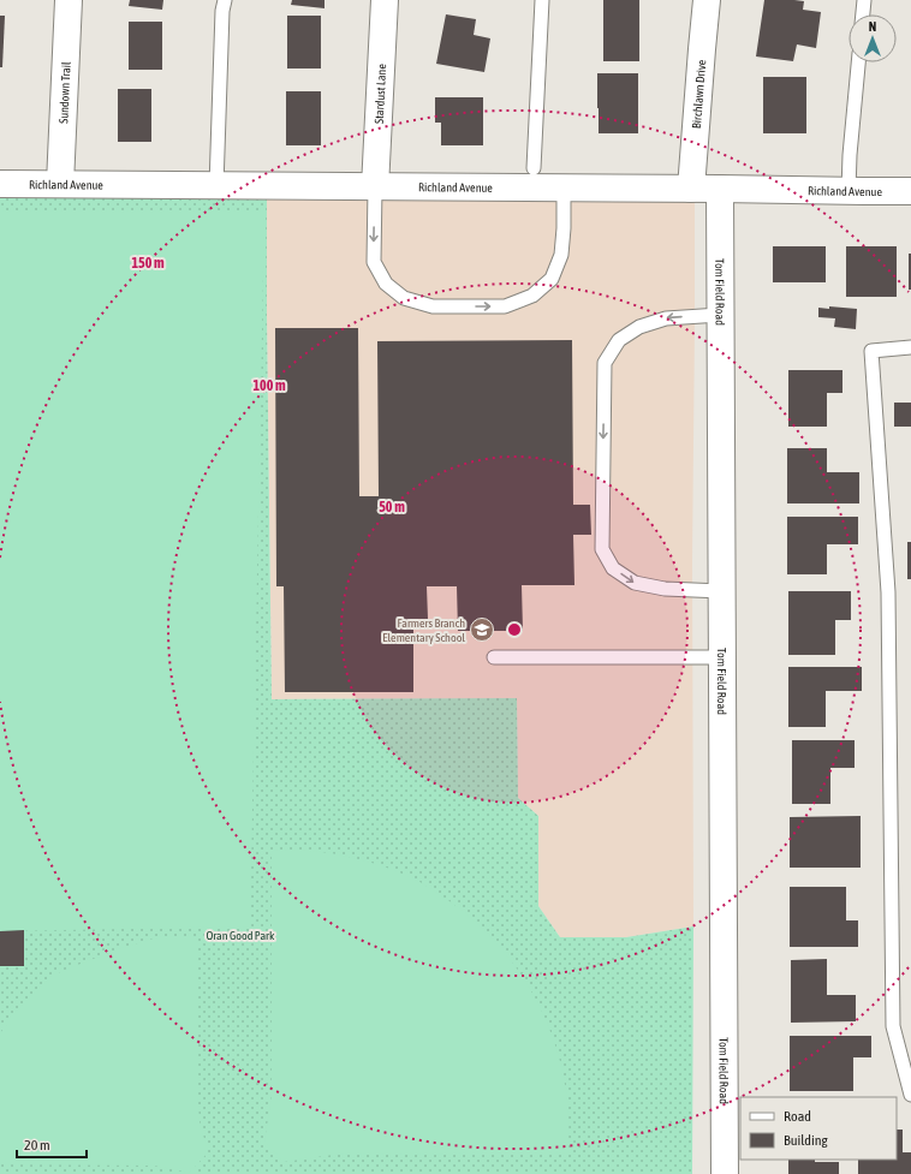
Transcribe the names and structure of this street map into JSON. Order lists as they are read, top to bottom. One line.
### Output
{"streets":{"street":["Sundown Trail","Stardust Lane","Birchlawn Drive","Richland Avenue","Tom Field Road"]},"crossings":[["Sundown Trail","Richland Avenue"],["Stardust Lane","Richland Avenue"],["Birchlawn Drive","Richland Avenue"],["Richland Avenue","Tom Field Road"]],"parks":["Oran Good Park"],"places":{"school or university":["Farmers Branch Elementary School"]},"legend":["Road","Building"],"scale_bar":"20 m","north":"top","rings":["150 m","100 m","50 m"]}
